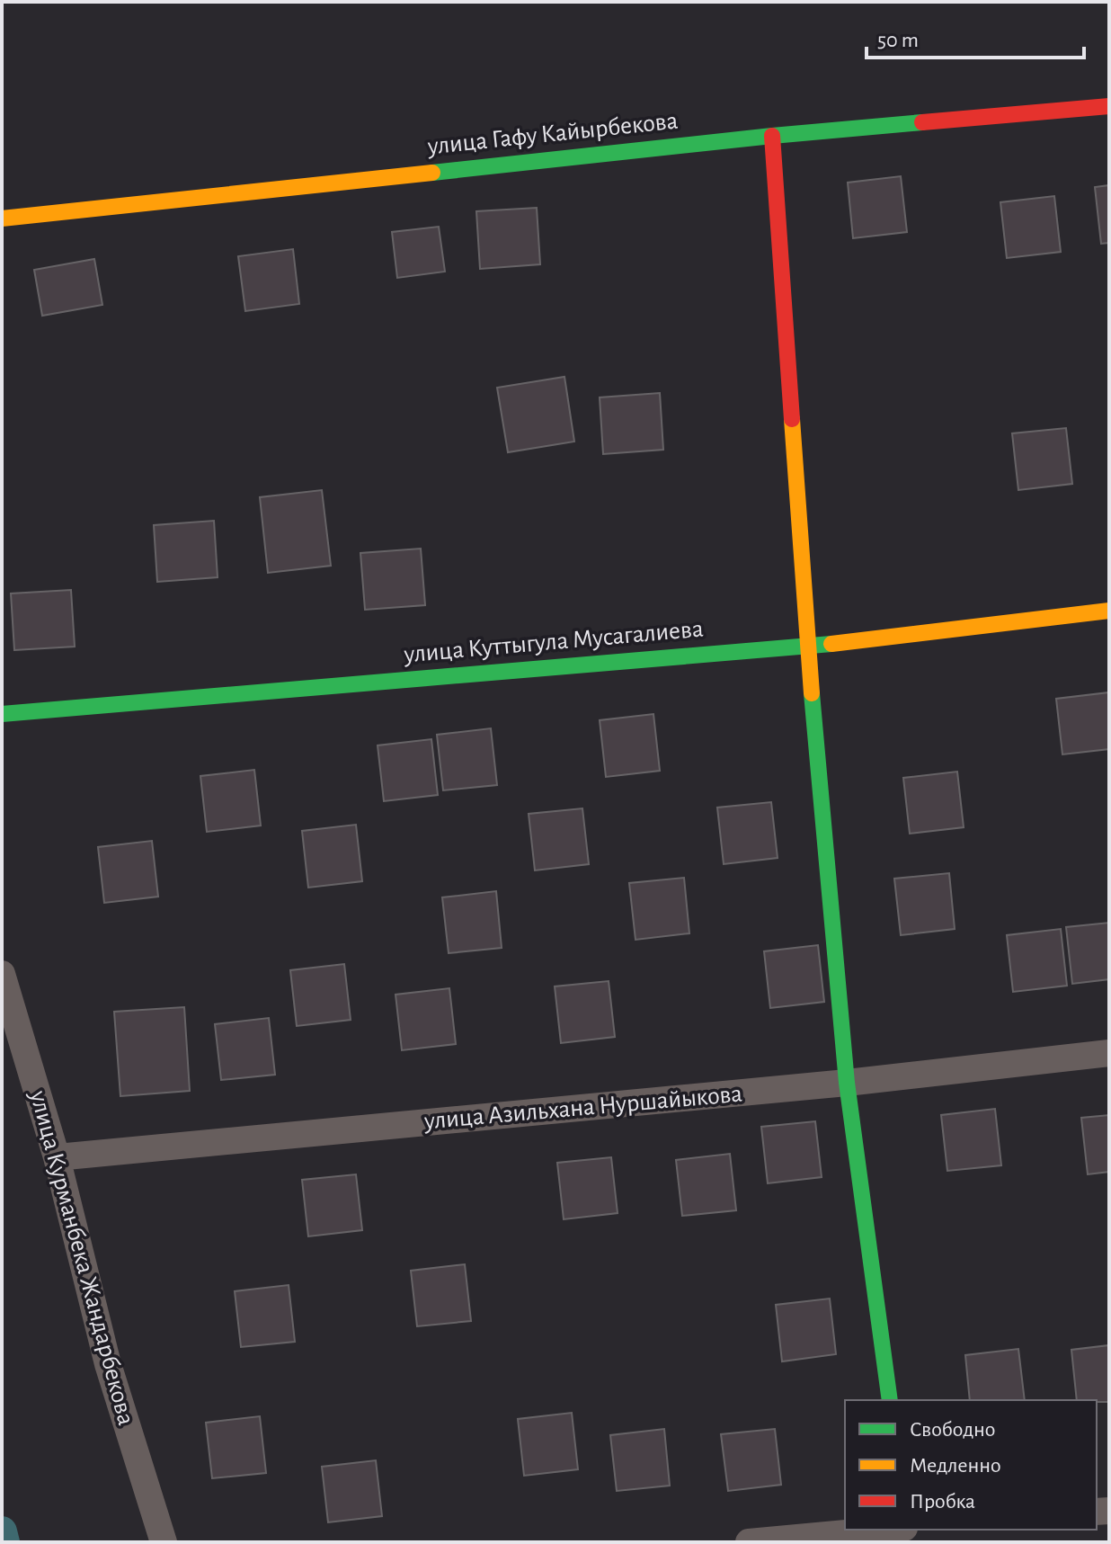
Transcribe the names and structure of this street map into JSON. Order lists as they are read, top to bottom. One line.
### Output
{"streets":{"street":["улица Гафу Кайырбекова","улица Куттыгула Мусагалиева","улица Азильхана Нуршайыкова","улица Курманбека Жандарбекова"]},"crossings":[["улица Азильхана Нуршайыкова","улица Курманбека Жандарбекова"]],"legend":["Свободно","Медленно","Пробка"],"scale_bar":"50 m"}
